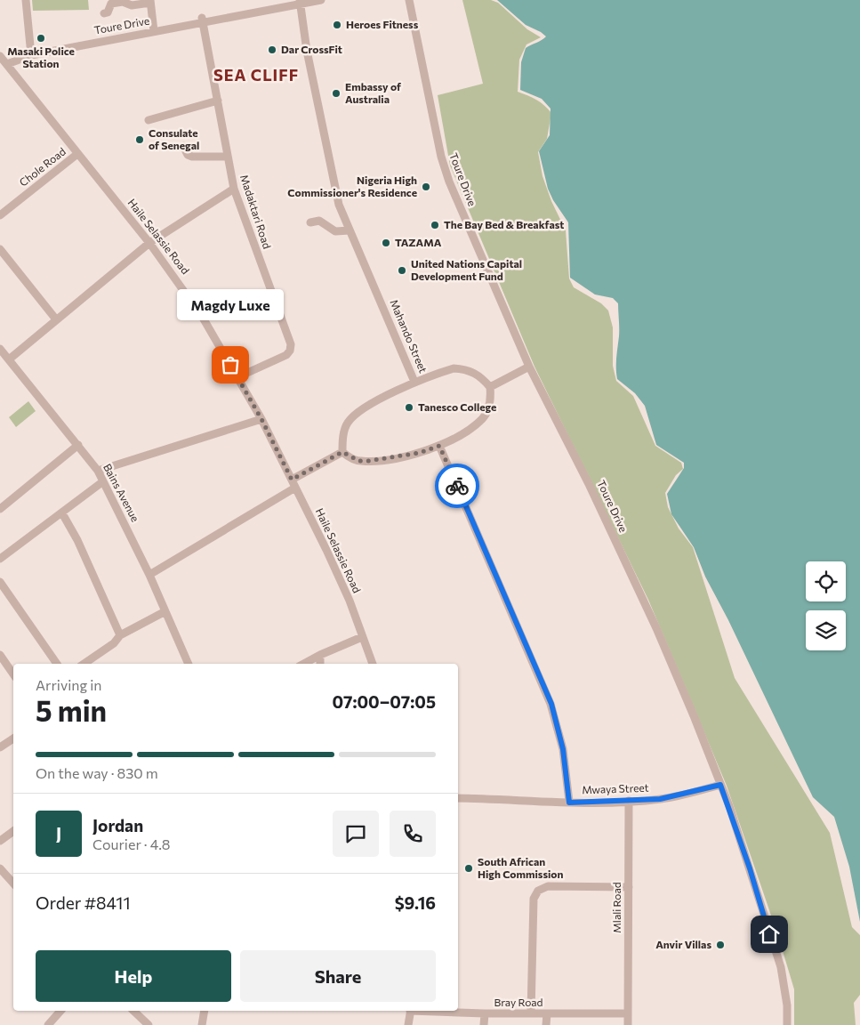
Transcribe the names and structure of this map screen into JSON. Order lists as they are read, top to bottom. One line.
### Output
{"streets":{"street":["Toure Drive","Chole Road","Madaktari Road","Haile Selassie Road","Mahando Street","Bains Avenue","Mwaya Street","Mlali Road","Bray Road"]},"crossings":[["Toure Drive","Madaktari Road"],["Toure Drive","Haile Selassie Road"],["Toure Drive","Mahando Street"],["Toure Drive","Mwaya Street"],["Chole Road","Haile Selassie Road"],["Madaktari Road","Haile Selassie Road"],["Mwaya Street","Mlali Road"],["Mlali Road","Bray Road"]],"districts":["SEA CLIFF"],"places":["Heroes Fitness","Masaki Police Station","Dar CrossFit","Embassy of Australia","Consulate of Senegal","Nigeria High Commissioner's Residence","The Bay Bed & Breakfast","TAZAMA","United Nations Capital Development Fund","Magdy Luxe","Tanesco College","South African High Commission","Anvir Villas"],"page":{"bubble":"Magdy Luxe","heading":["5 min","Arriving in","07:00–07:05"],"panel":["Jordan","Courier · 4.8","Order #8411","$9.16"],"bar":"On the way · 830 m","round":"J","buttons":["Help","Share"]}}
